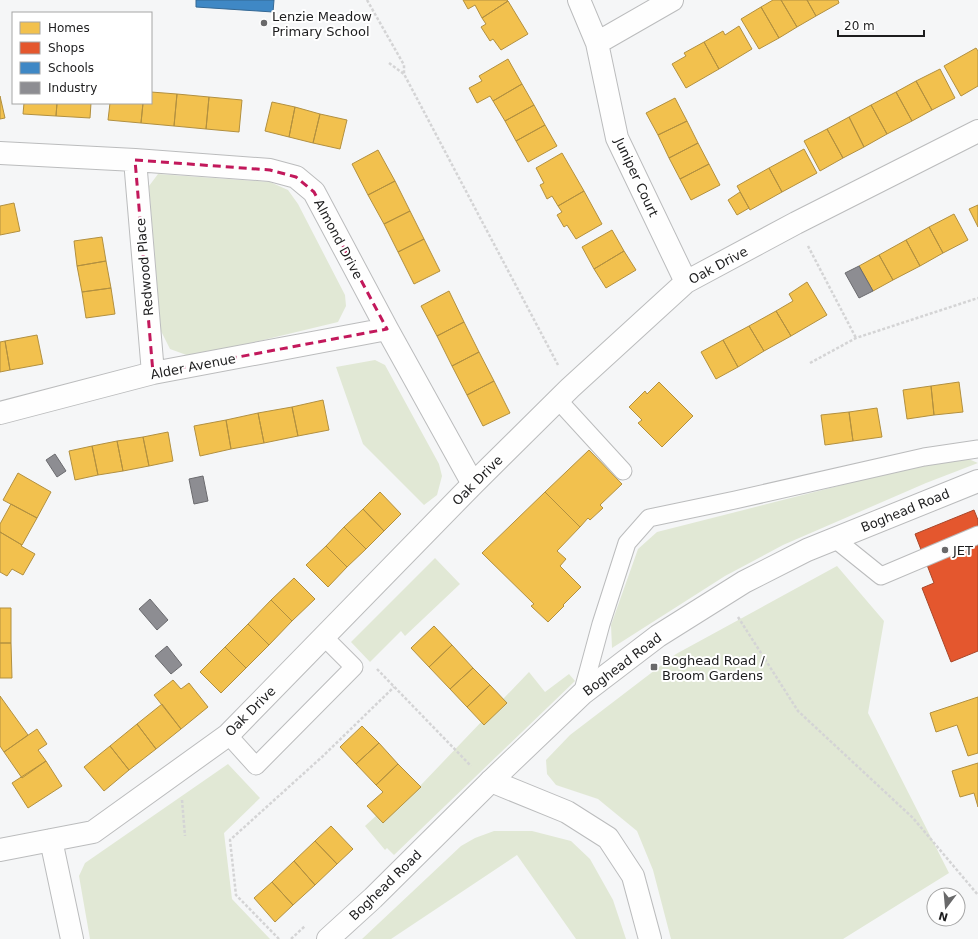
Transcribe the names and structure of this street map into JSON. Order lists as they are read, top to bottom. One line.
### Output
{"streets":{"street":["Juniper Court","Almond Drive","Oak Drive","Redwood Place","Alder Avenue","Boghead Road"]},"crossings":[["Juniper Court","Oak Drive"],["Almond Drive","Oak Drive"],["Almond Drive","Redwood Place"],["Almond Drive","Alder Avenue"],["Redwood Place","Alder Avenue"]],"places":{"other":["Lenzie Meadow Primary School","JET"],"transit":["Boghead Road / Broom Gardens"]},"legend":["Homes","Shops","Schools","Industry"],"scale_bar":"20 m","north":"bottom"}
